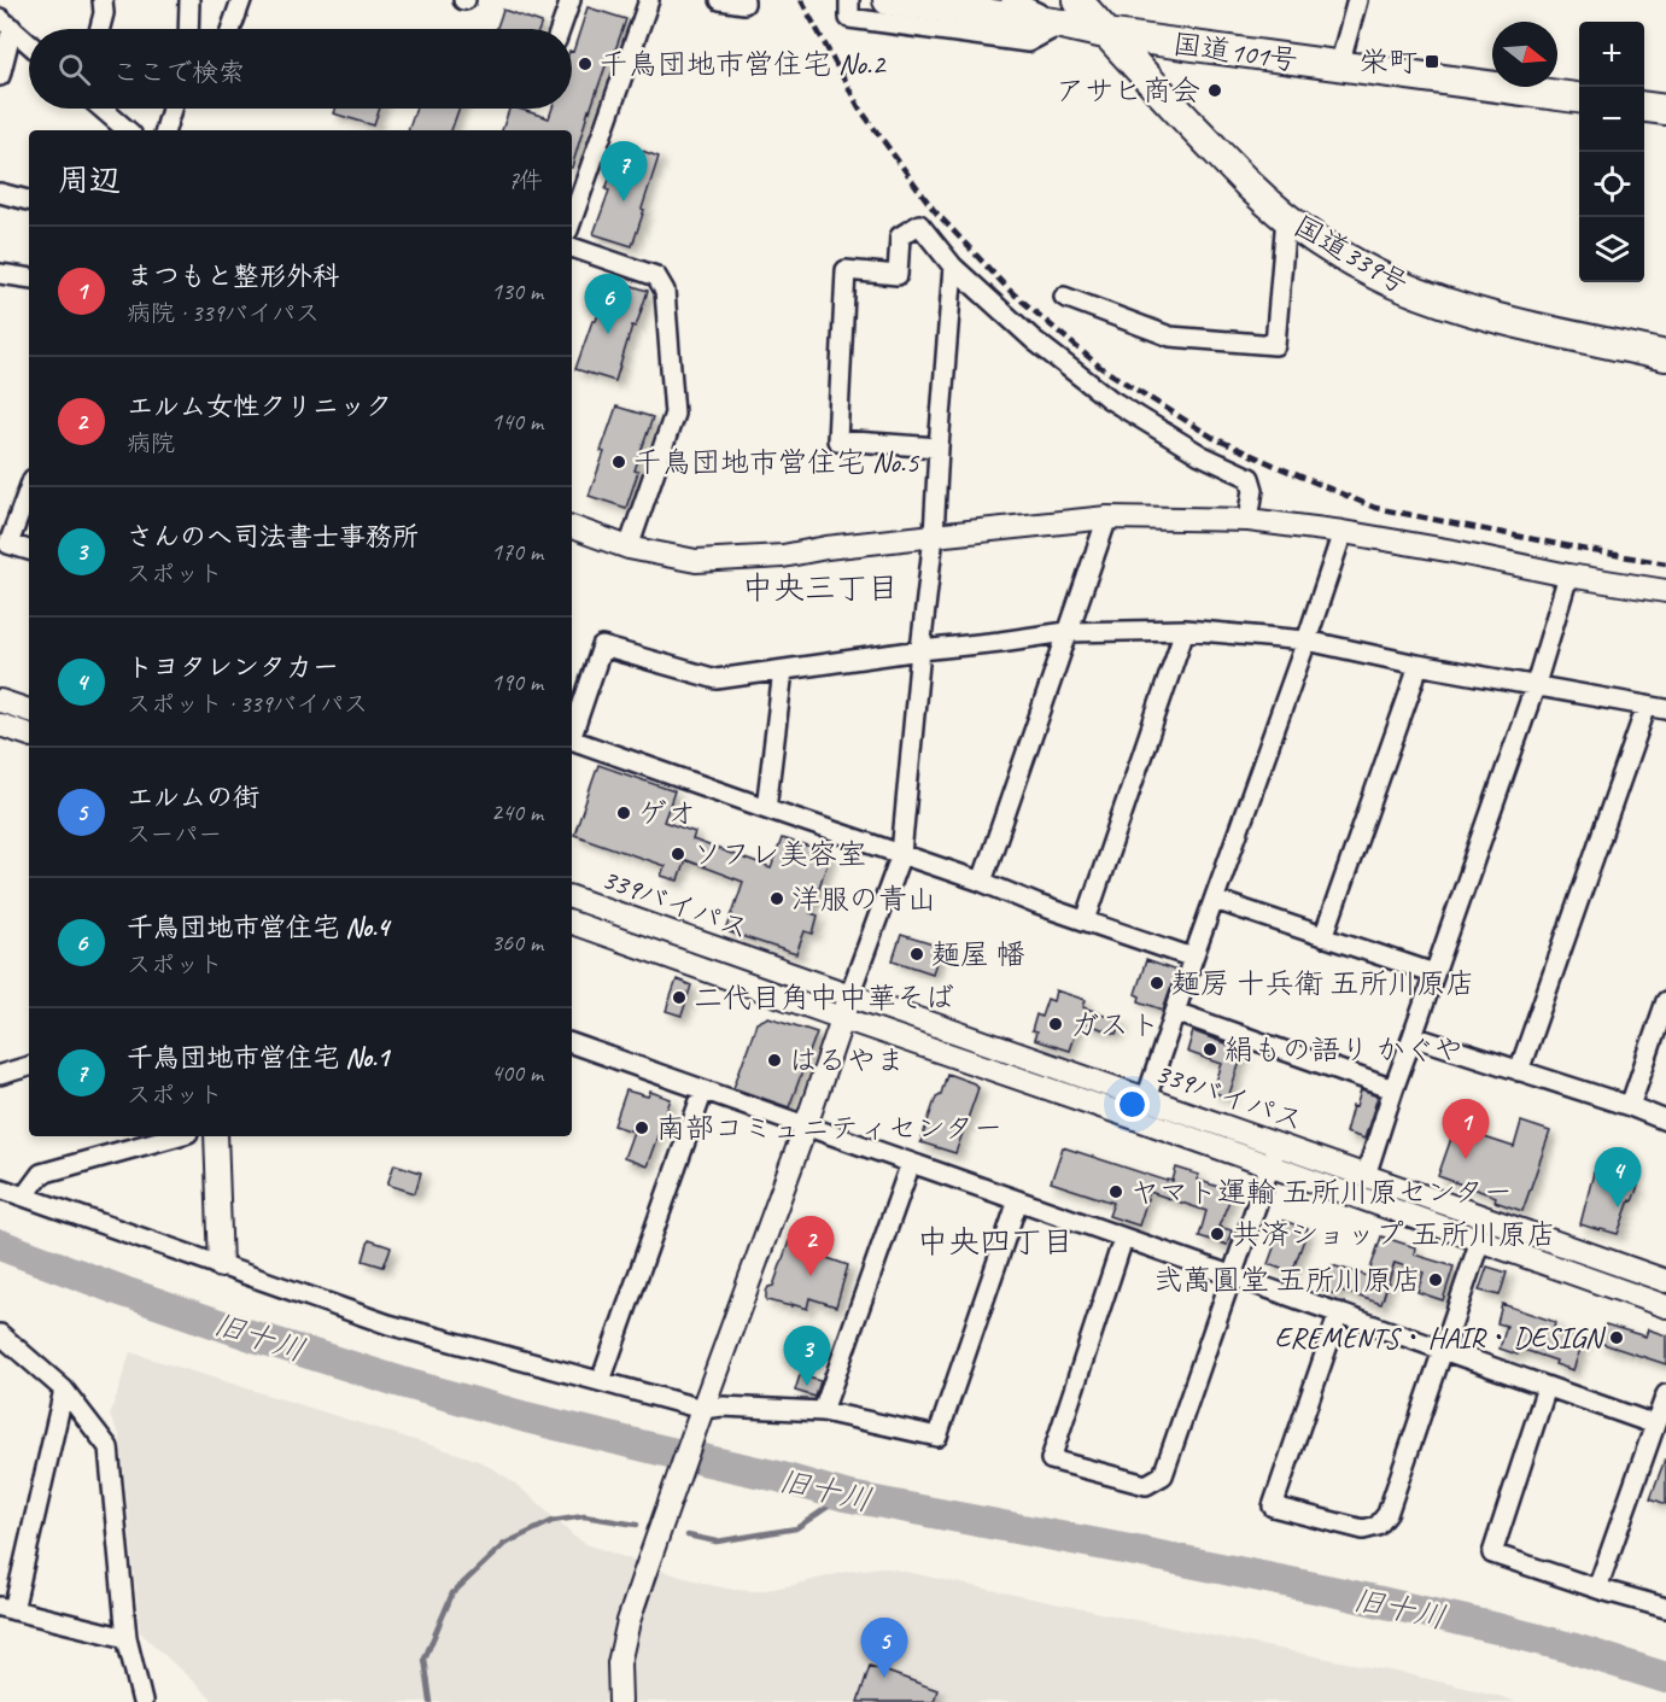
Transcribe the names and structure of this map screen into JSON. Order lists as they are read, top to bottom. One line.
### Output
{"streets":{"highway":["国道101号","国道339号"],"street":["339バイパス"]},"crossings":[["国道101号","国道339号"]],"districts":["中央三丁目","中央四丁目"],"water":["旧十川"],"places":{"transit":["栄町"],"other":["千鳥団地市営住宅 No.2","アサヒ商会","千鳥団地市営住宅 No.5","ゲオ","ソフレ美容室","洋服の青山","麺屋 幡","麺房 十兵衛 五所川原店","二代目角中中華そば","ガスト","絹もの語り かぐや","はるやま","南部コミュニティセンター","ヤマト運輸 五所川原センター","共済ショップ 五所川原店","弐萬圓堂 五所川原店","EREMENTS・HAIR・DESIGN"]},"north":"right","page":{"map_buttons":["+","−"],"search":"ここで検索","heading":["周辺","7件"],"pins":["7","6","1","4","2","3","5"],"list":[{"mark":"1","name":"まつもと整形外科","note":"病院 · 339バイパス","value":"130 m"},{"mark":"2","name":"エルム女性クリニック","note":"病院","value":"140 m"},{"mark":"3","name":"さんのへ司法書士事務所","note":"スポット","value":"170 m"},{"mark":"4","name":"トヨタレンタカー","note":"スポット · 339バイパス","value":"190 m"},{"mark":"5","name":"エルムの街","note":"スーパー","value":"240 m"},{"mark":"6","name":"千鳥団地市営住宅 No.4","note":"スポット","value":"360 m"},{"mark":"7","name":"千鳥団地市営住宅 No.1","note":"スポット","value":"400 m"}]}}
